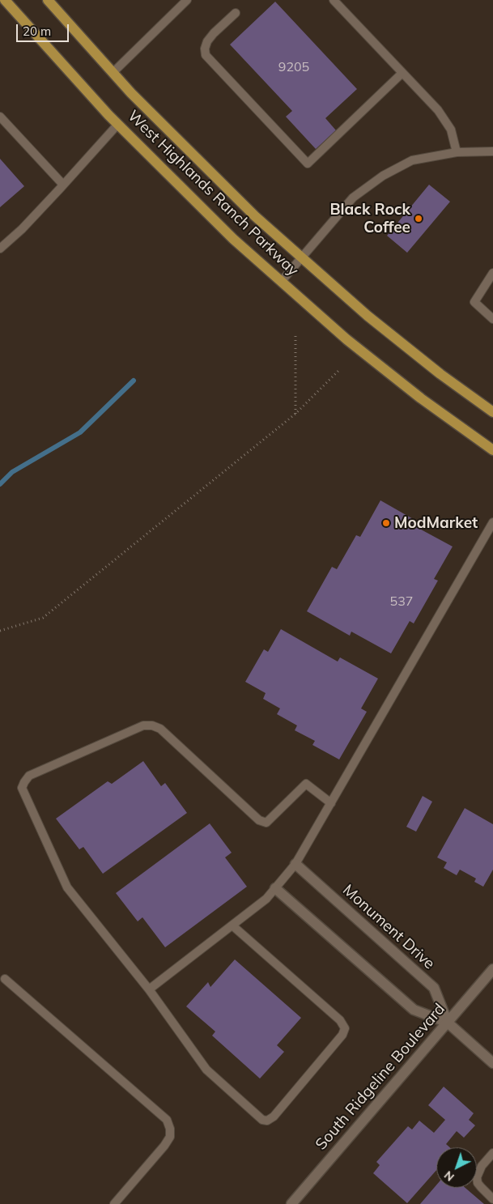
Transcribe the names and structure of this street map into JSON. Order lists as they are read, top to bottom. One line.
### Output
{"streets":{"main road":["West Highlands Ranch Parkway"],"street":["Monument Drive","South Ridgeline Boulevard"]},"crossings":[["Monument Drive","South Ridgeline Boulevard"]],"places":["Black Rock Coffee","ModMarket"],"house_numbers":["9205","537"],"scale_bar":"20 m","north":"bottom left"}
